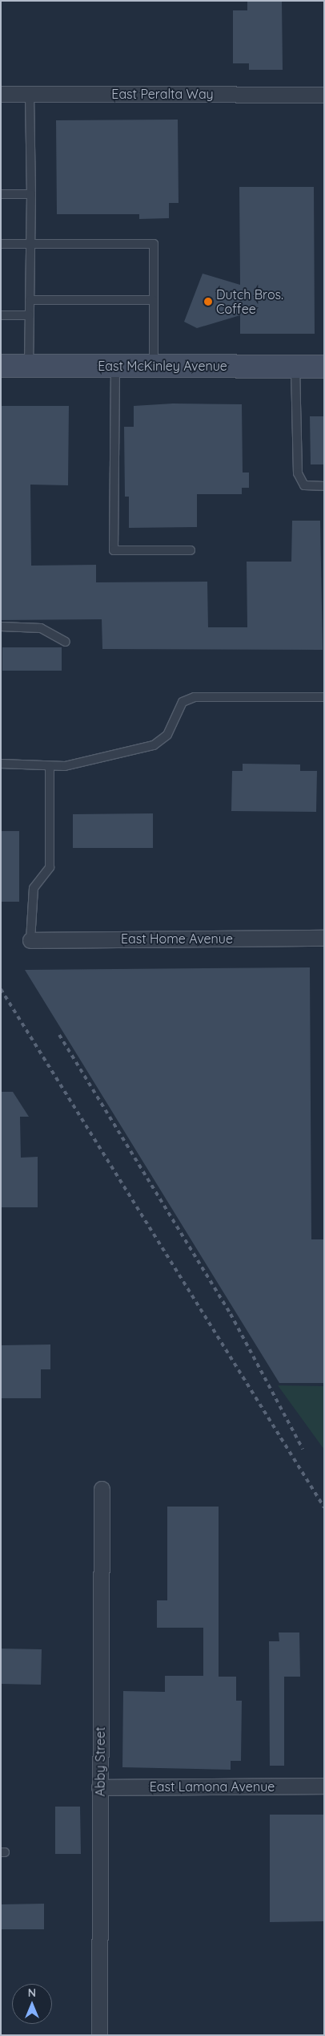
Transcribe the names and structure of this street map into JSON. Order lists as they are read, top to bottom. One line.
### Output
{"streets":{"main road":["East McKinley Avenue"],"street":["East Peralta Way","East Home Avenue","Abby Street","East Lamona Avenue"]},"crossings":[["Abby Street","East Lamona Avenue"]],"places":["Dutch Bros. Coffee"],"north":"top"}
